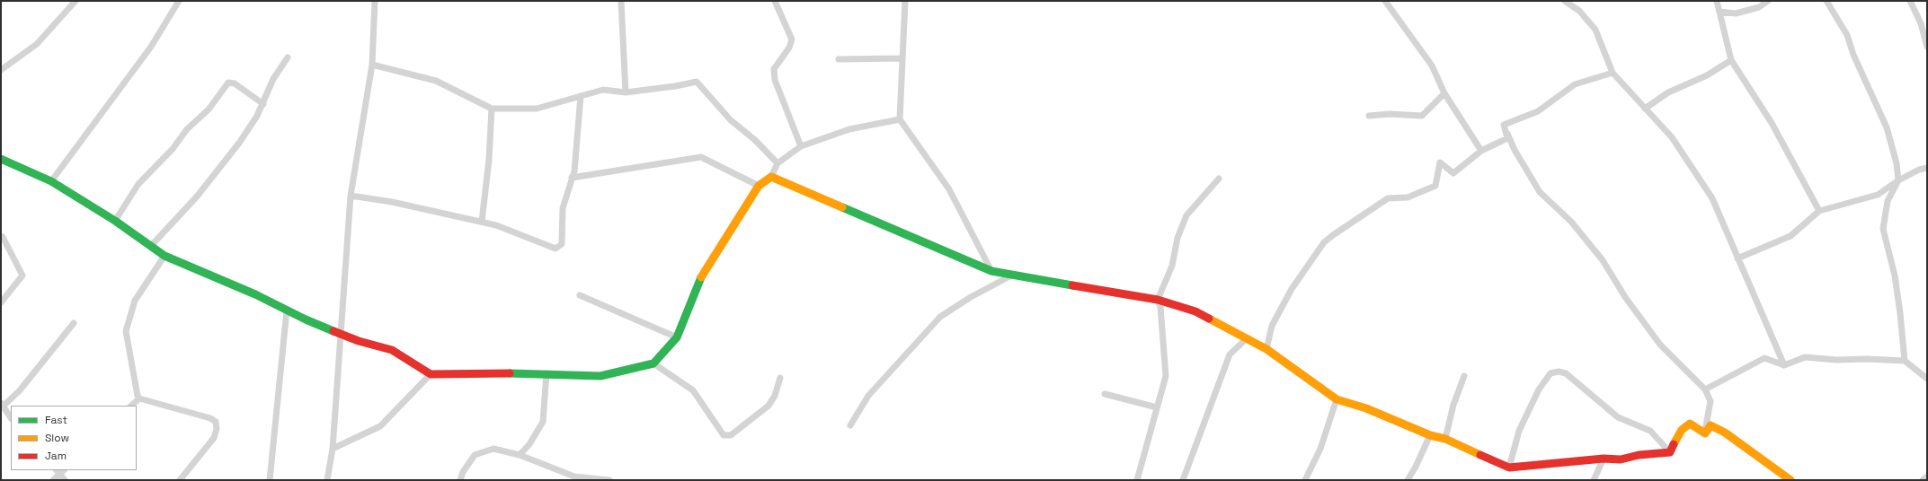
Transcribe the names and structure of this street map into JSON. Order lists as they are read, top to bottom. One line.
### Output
{"legend":["Fast","Slow","Jam"]}
